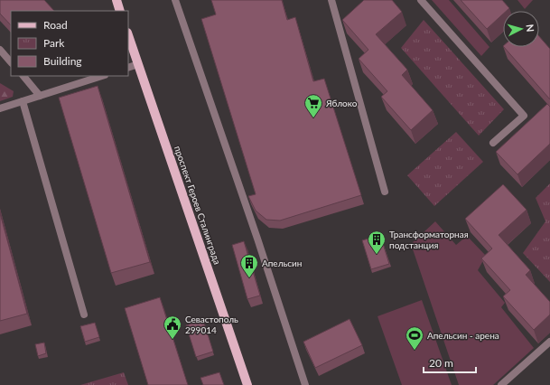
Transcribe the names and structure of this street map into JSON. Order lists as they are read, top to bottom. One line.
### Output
{"streets":{"main road":["проспект Героев Сталинграда"]},"places":{"supermarket":["Яблоко"],"building":["Трансформаторная подстанция","Апельсин"],"public building":["Севастополь 299014"],"sports":["Апельсин - арена"]},"legend":["Road","Park","Building"],"scale_bar":"20 m","north":"right"}
